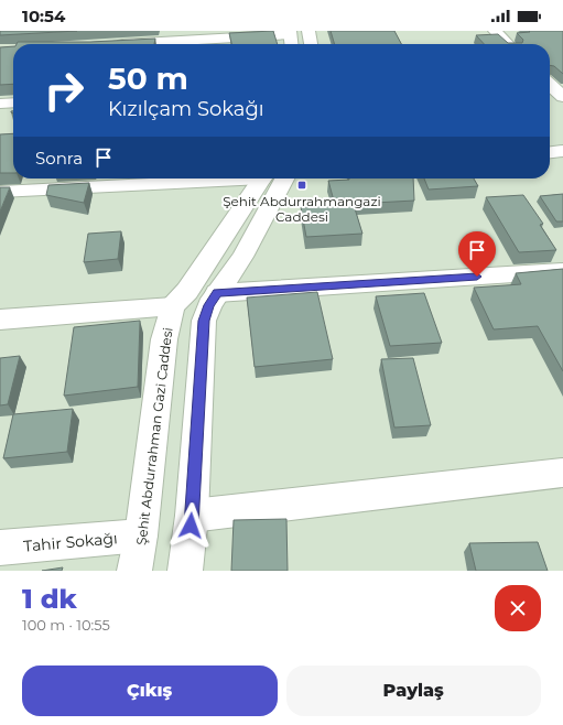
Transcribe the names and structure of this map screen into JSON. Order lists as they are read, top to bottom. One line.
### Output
{"streets":{"street":["Şehit Abdurrahman Gazi Caddesi","Tahir Sokağı"]},"crossings":[["Şehit Abdurrahman Gazi Caddesi","Tahir Sokağı"]],"places":{"transit":["Şehit Abdurrahmangazi Caddesi"]},"page":{"status":"10:54","turn":["50 m","Kızılçam Sokağı"],"then":"Sonra","heading":["1 dk","100 m · 10:55"],"buttons":["Çıkış","Paylaş"]}}
